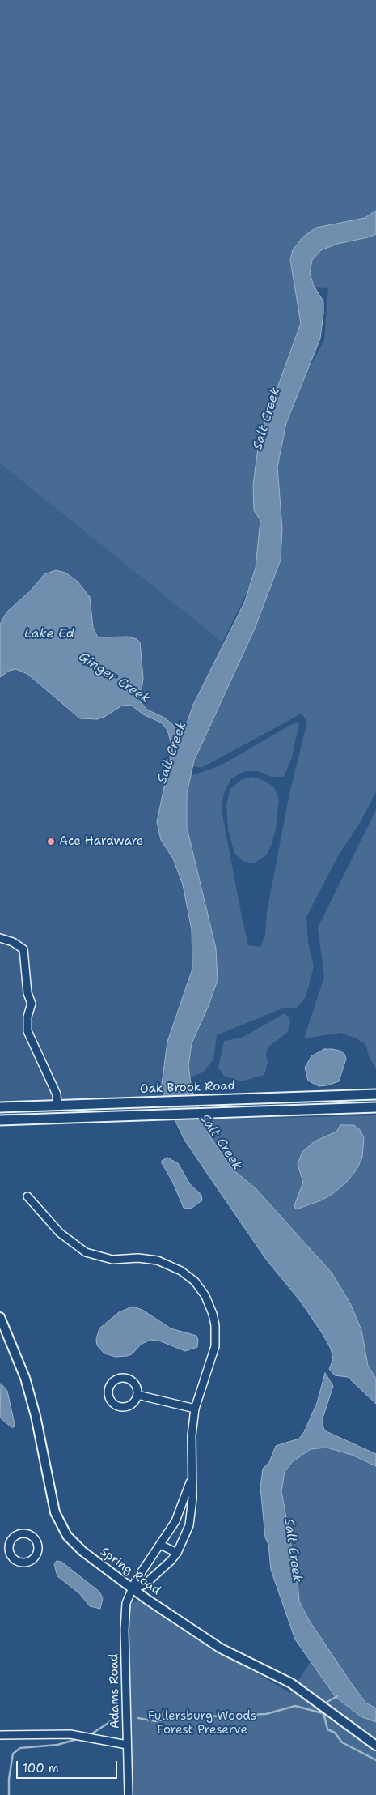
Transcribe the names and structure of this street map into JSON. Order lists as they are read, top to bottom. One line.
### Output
{"streets":{"main road":["Oak Brook Road"],"street":["Spring Road","Adams Road"]},"crossings":[["Spring Road","Adams Road"]],"water":["Salt Creek","Lake Ed","Ginger Creek"],"parks":["Fullersburg Woods Forest Preserve"],"places":["Ace Hardware"],"scale_bar":"100 m"}
